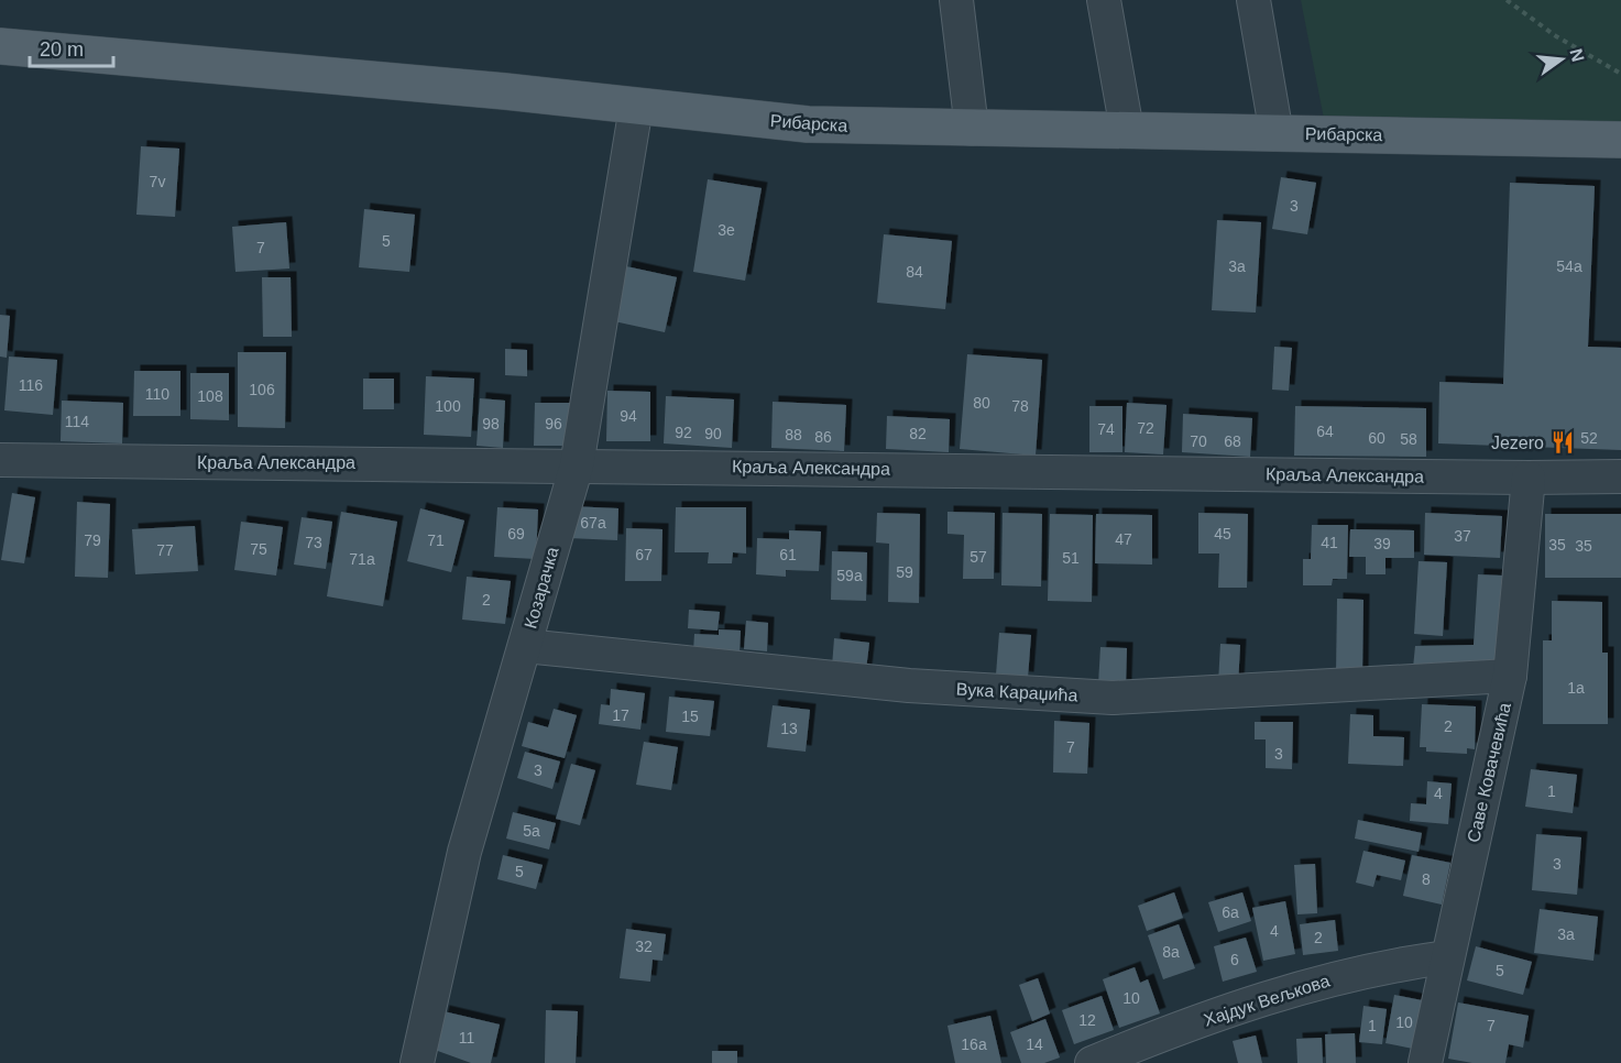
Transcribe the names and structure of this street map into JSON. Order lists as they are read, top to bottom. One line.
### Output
{"streets":{"main road":["Рибарска"],"street":["Краља Александра","Козарачка","Вука Караџића","Саве Ковачевића","Хајдук Вељкова"]},"crossings":[["Рибарска","Козарачка"],["Краља Александра","Козарачка"],["Краља Александра","Саве Ковачевића"],["Козарачка","Вука Караџића"],["Вука Караџића","Саве Ковачевића"],["Саве Ковачевића","Хајдук Вељкова"]],"places":{"restaurant":["Jezero"]},"house_numbers":["7v","3","3e","5","7","3a","54a","84","116","106","110","108","80","100","78","94","114","98","96","72","74","64","92","90","82","88","86","60","52","58","70","68","67a","69","45","37","47","79","71","73","41","39","35","35","75","77","67","61","57","51","71a","59","59a","2","1a","17","15","2","13","7","3","3","1","4","5a","3","5","8","6a","4","3a","2","32","8a","6","5","10","12","10","1","7","11","16a","14"],"scale_bar":"20 m","north":"right"}
